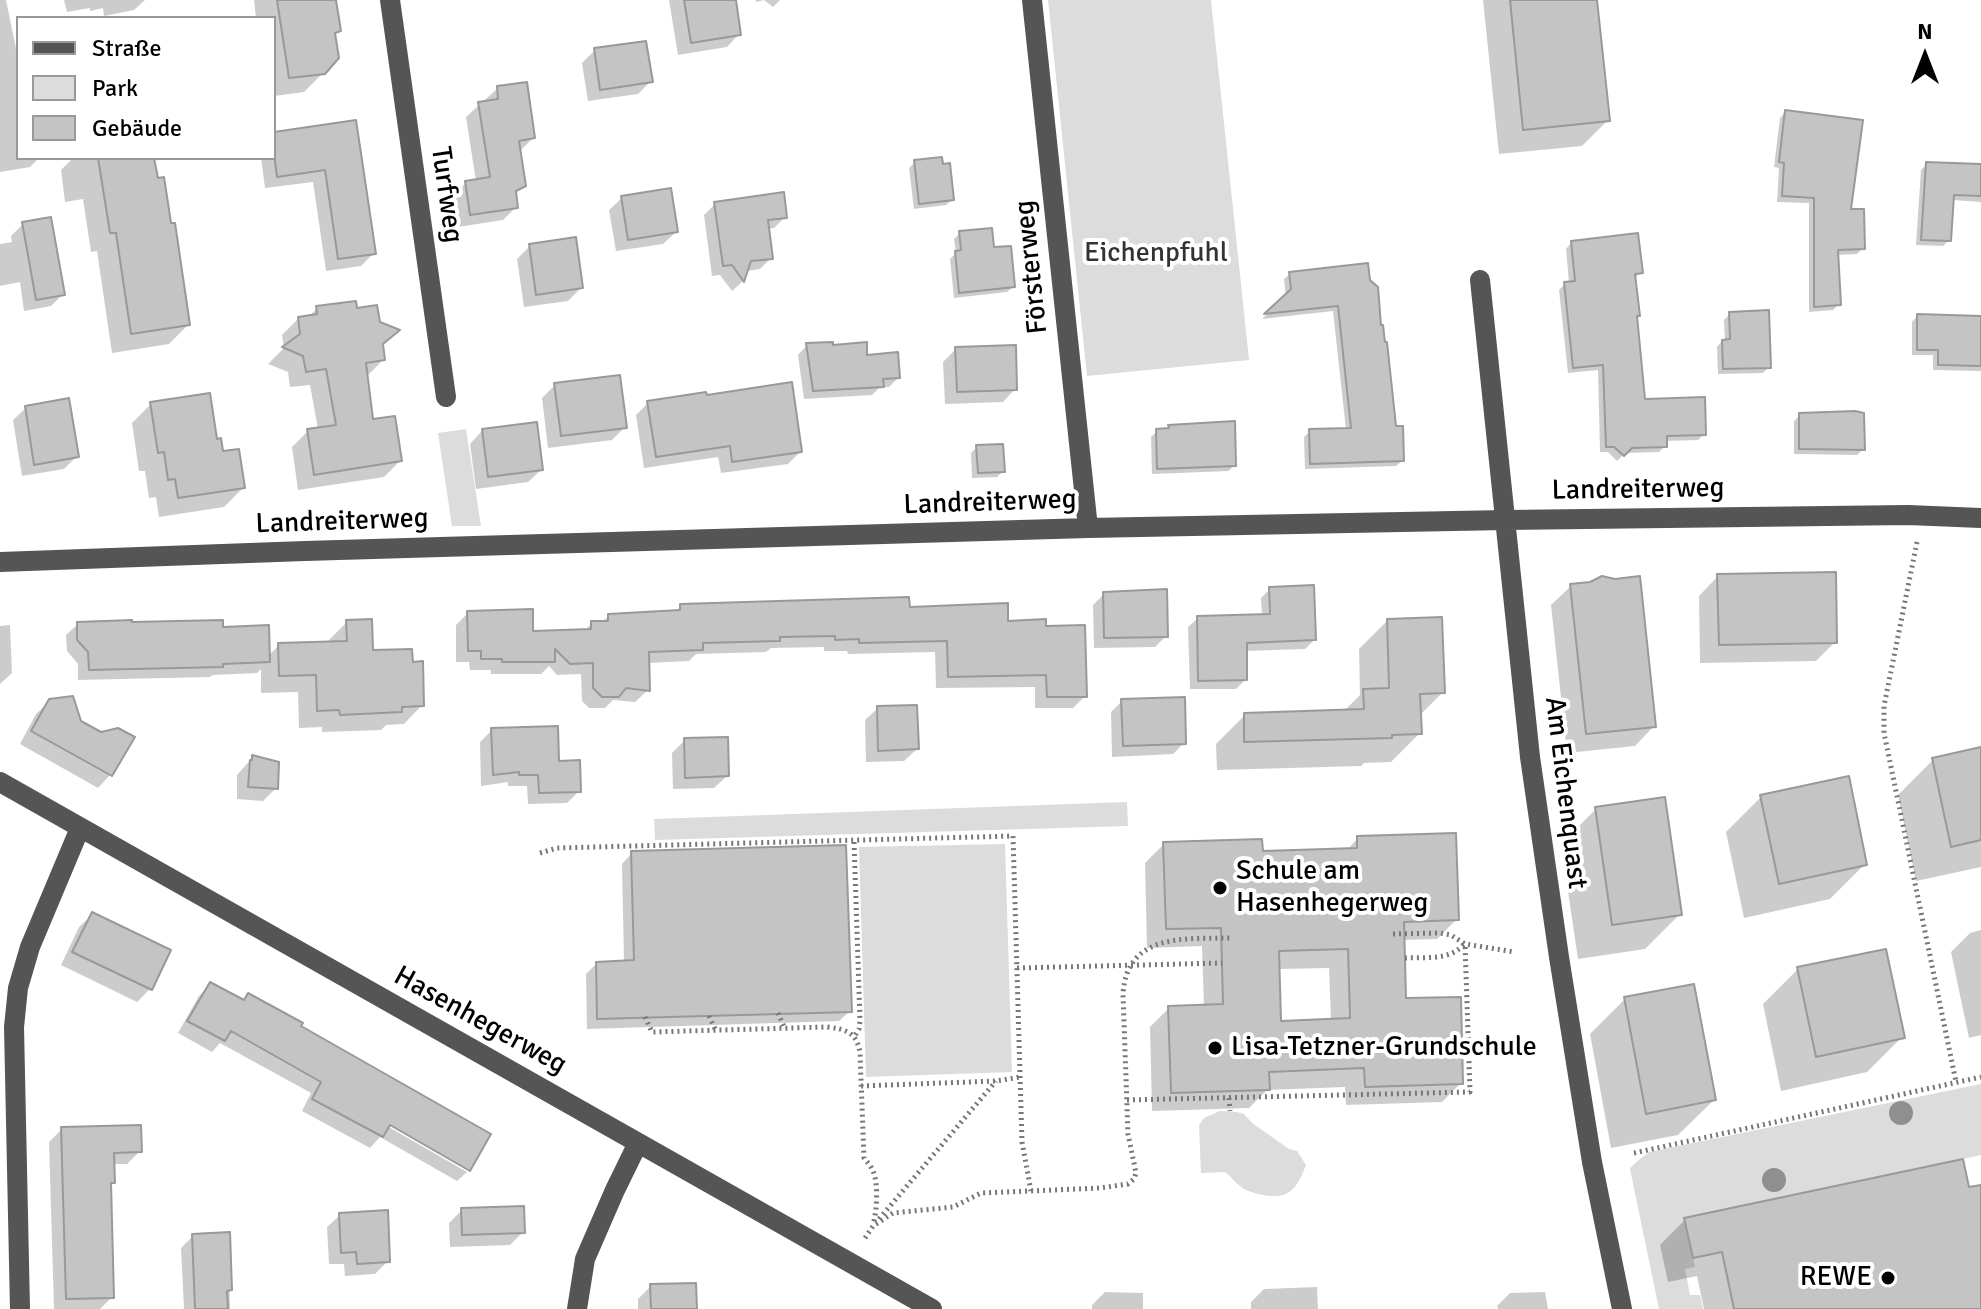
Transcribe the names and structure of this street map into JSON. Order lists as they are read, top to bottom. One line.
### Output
{"streets":{"street":["Turfweg","Försterweg","Landreiterweg","Am Eichenquast","Hasenhegerweg"]},"crossings":[["Försterweg","Landreiterweg"],["Landreiterweg","Am Eichenquast"]],"parks":["Eichenpfuhl"],"places":["Schule am Hasenhegerweg","Lisa-Tetzner-Grundschule","REWE"],"legend":["Straße","Park","Gebäude"],"north":"top"}
